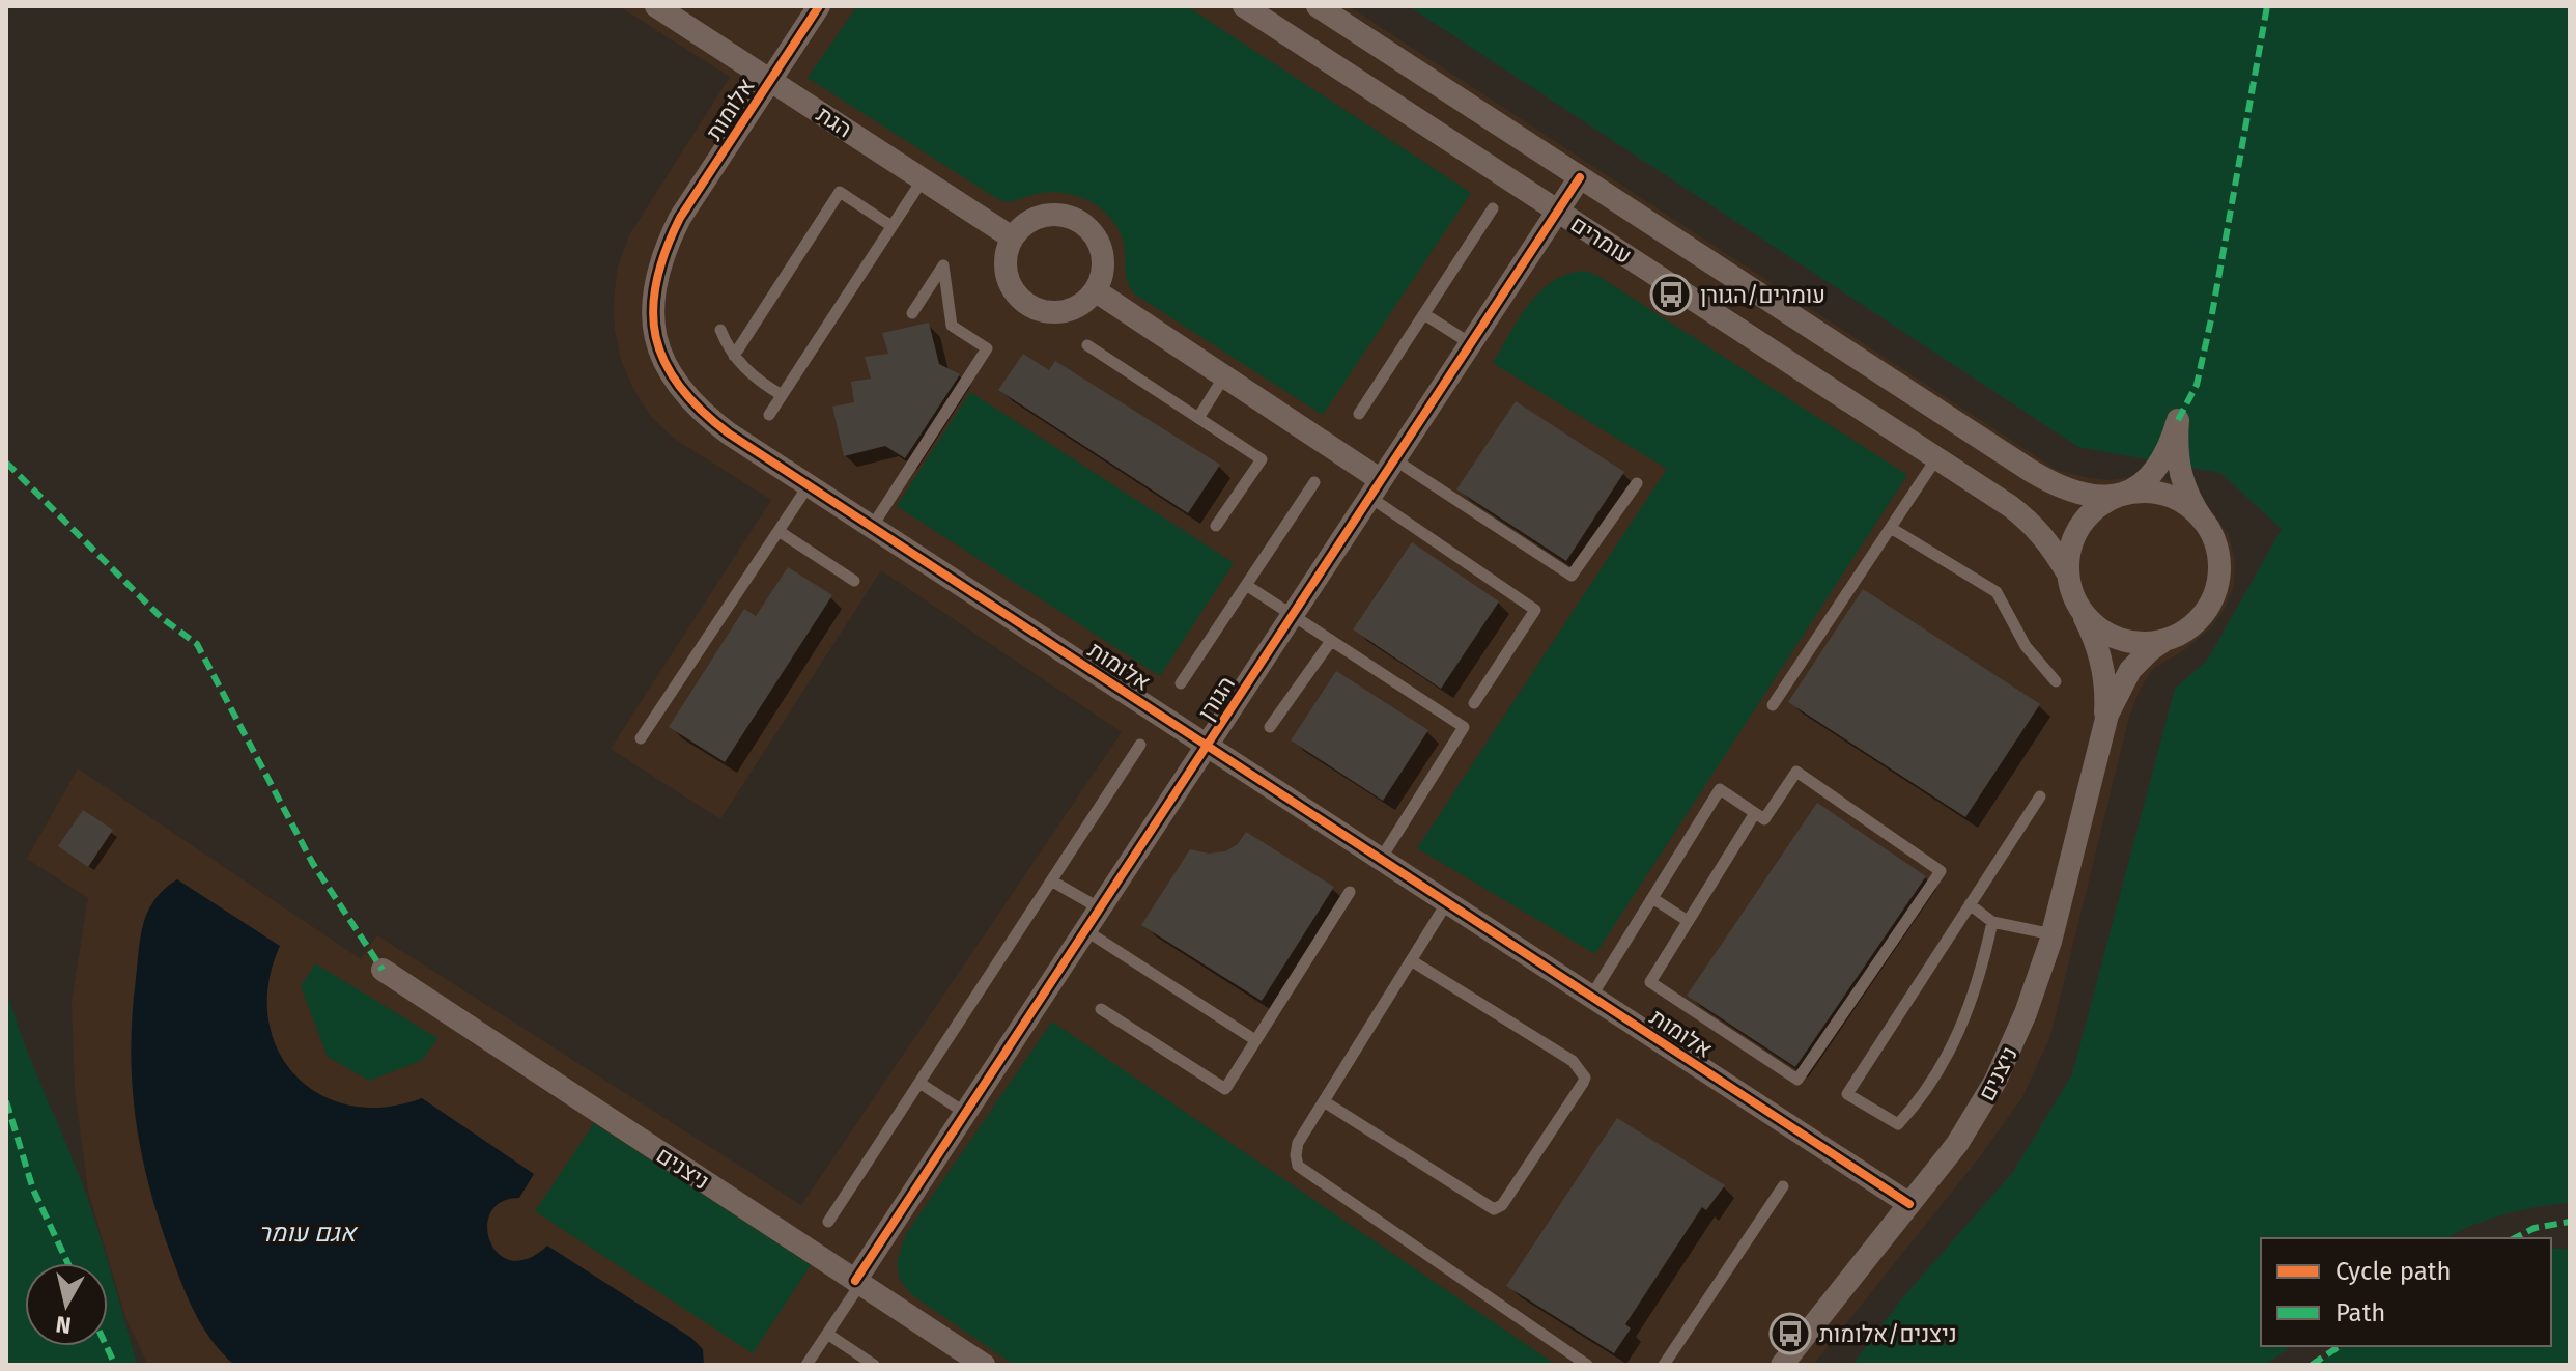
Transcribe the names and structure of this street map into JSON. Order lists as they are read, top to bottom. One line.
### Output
{"streets":{"street":["אלומות","הגת","עומרים","הגורן","ניצנים"]},"crossings":[["אלומות","הגת"],["אלומות","הגורן"],["אלומות","ניצנים"],["עומרים","הגורן"],["עומרים","ניצנים"],["הגורן","ניצנים"]],"water":["אגם עומר"],"places":{"bus stop":["עומרים/הגורן","ניצנים/אלומות"]},"legend":["Cycle path","Path"],"north":"bottom"}
